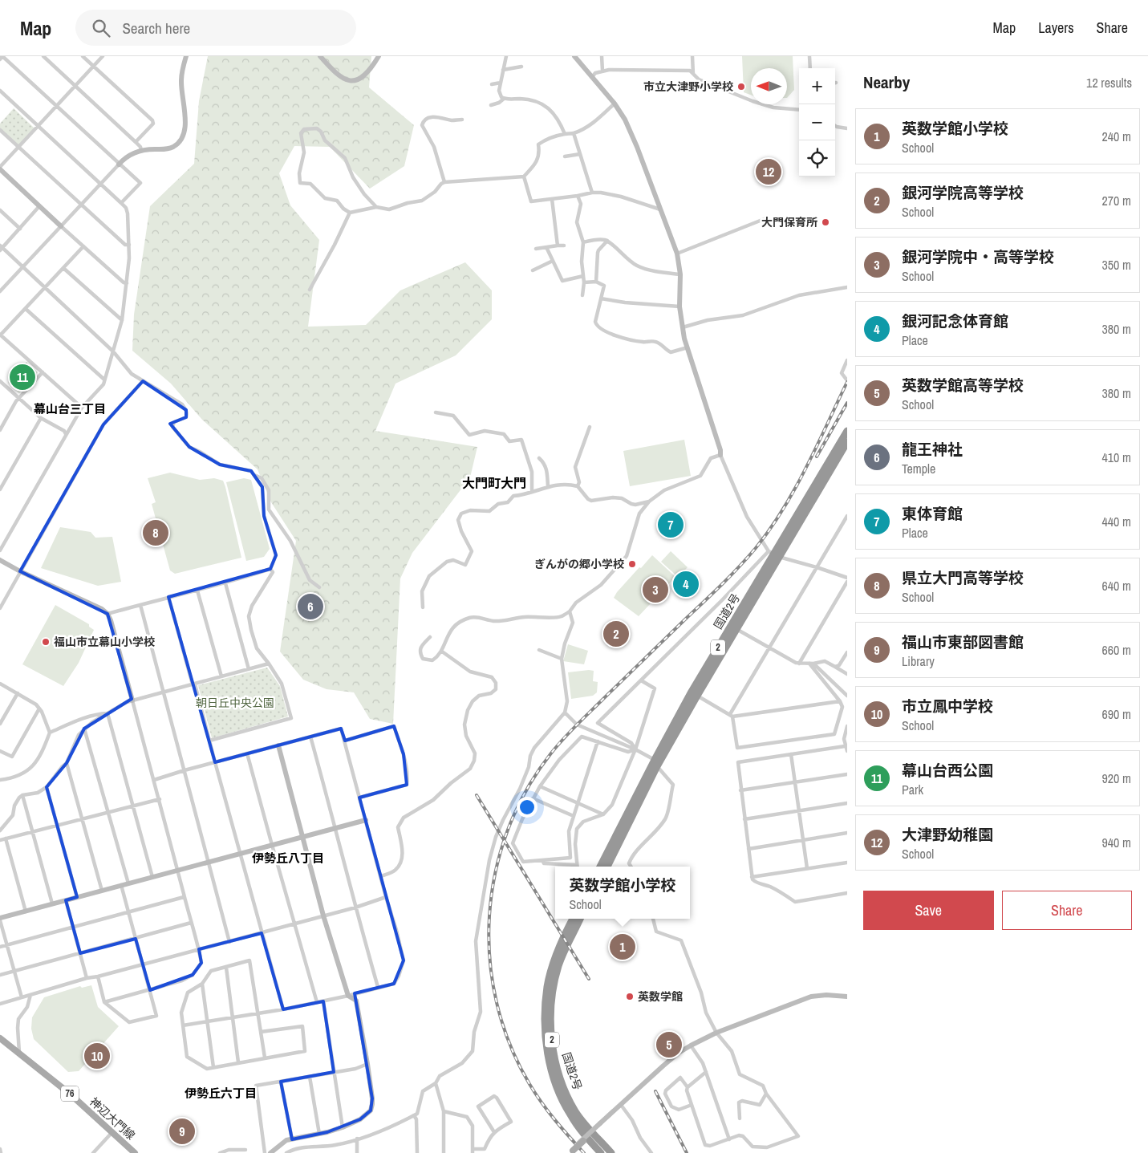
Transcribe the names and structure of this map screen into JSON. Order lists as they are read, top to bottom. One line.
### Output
{"streets":{"highway":["国道2号","2"],"main road":["76","神辺大門線"]},"districts":["幕山台三丁目","大門町大門","伊勢丘八丁目","伊勢丘六丁目"],"parks":["朝日丘中央公園"],"places":["市立大津野小学校","大門保育所","ぎんがの郷小学校","福山市立幕山小学校","英数学館"],"north":"left","page":{"header":"Map","search":"Search here","nav":["Map","Layers","Share"],"heading":["Nearby","12 results"],"map_buttons":["+","−"],"list":[{"mark":"1","name":"英数学館小学校","note":"School","value":"240 m"},{"mark":"2","name":"銀河学院高等学校","note":"School","value":"270 m"},{"mark":"3","name":"銀河学院中・高等学校","note":"School","value":"350 m"},{"mark":"4","name":"銀河記念体育館","note":"Place","value":"380 m"},{"mark":"5","name":"英数学館高等学校","note":"School","value":"380 m"},{"mark":"6","name":"龍王神社","note":"Temple","value":"410 m"},{"mark":"7","name":"東体育館","note":"Place","value":"440 m"},{"mark":"8","name":"県立大門高等学校","note":"School","value":"640 m"},{"mark":"9","name":"福山市東部図書館","note":"Library","value":"660 m"},{"mark":"10","name":"市立鳳中学校","note":"School","value":"690 m"},{"mark":"11","name":"幕山台西公園","note":"Park","value":"920 m"},{"mark":"12","name":"大津野幼稚園","note":"School","value":"940 m"}],"pins":["12","11","7","8","4","3","6","2","1","5","10","9"],"popup":["英数学館小学校","School"],"buttons":["Save","Share"]}}
